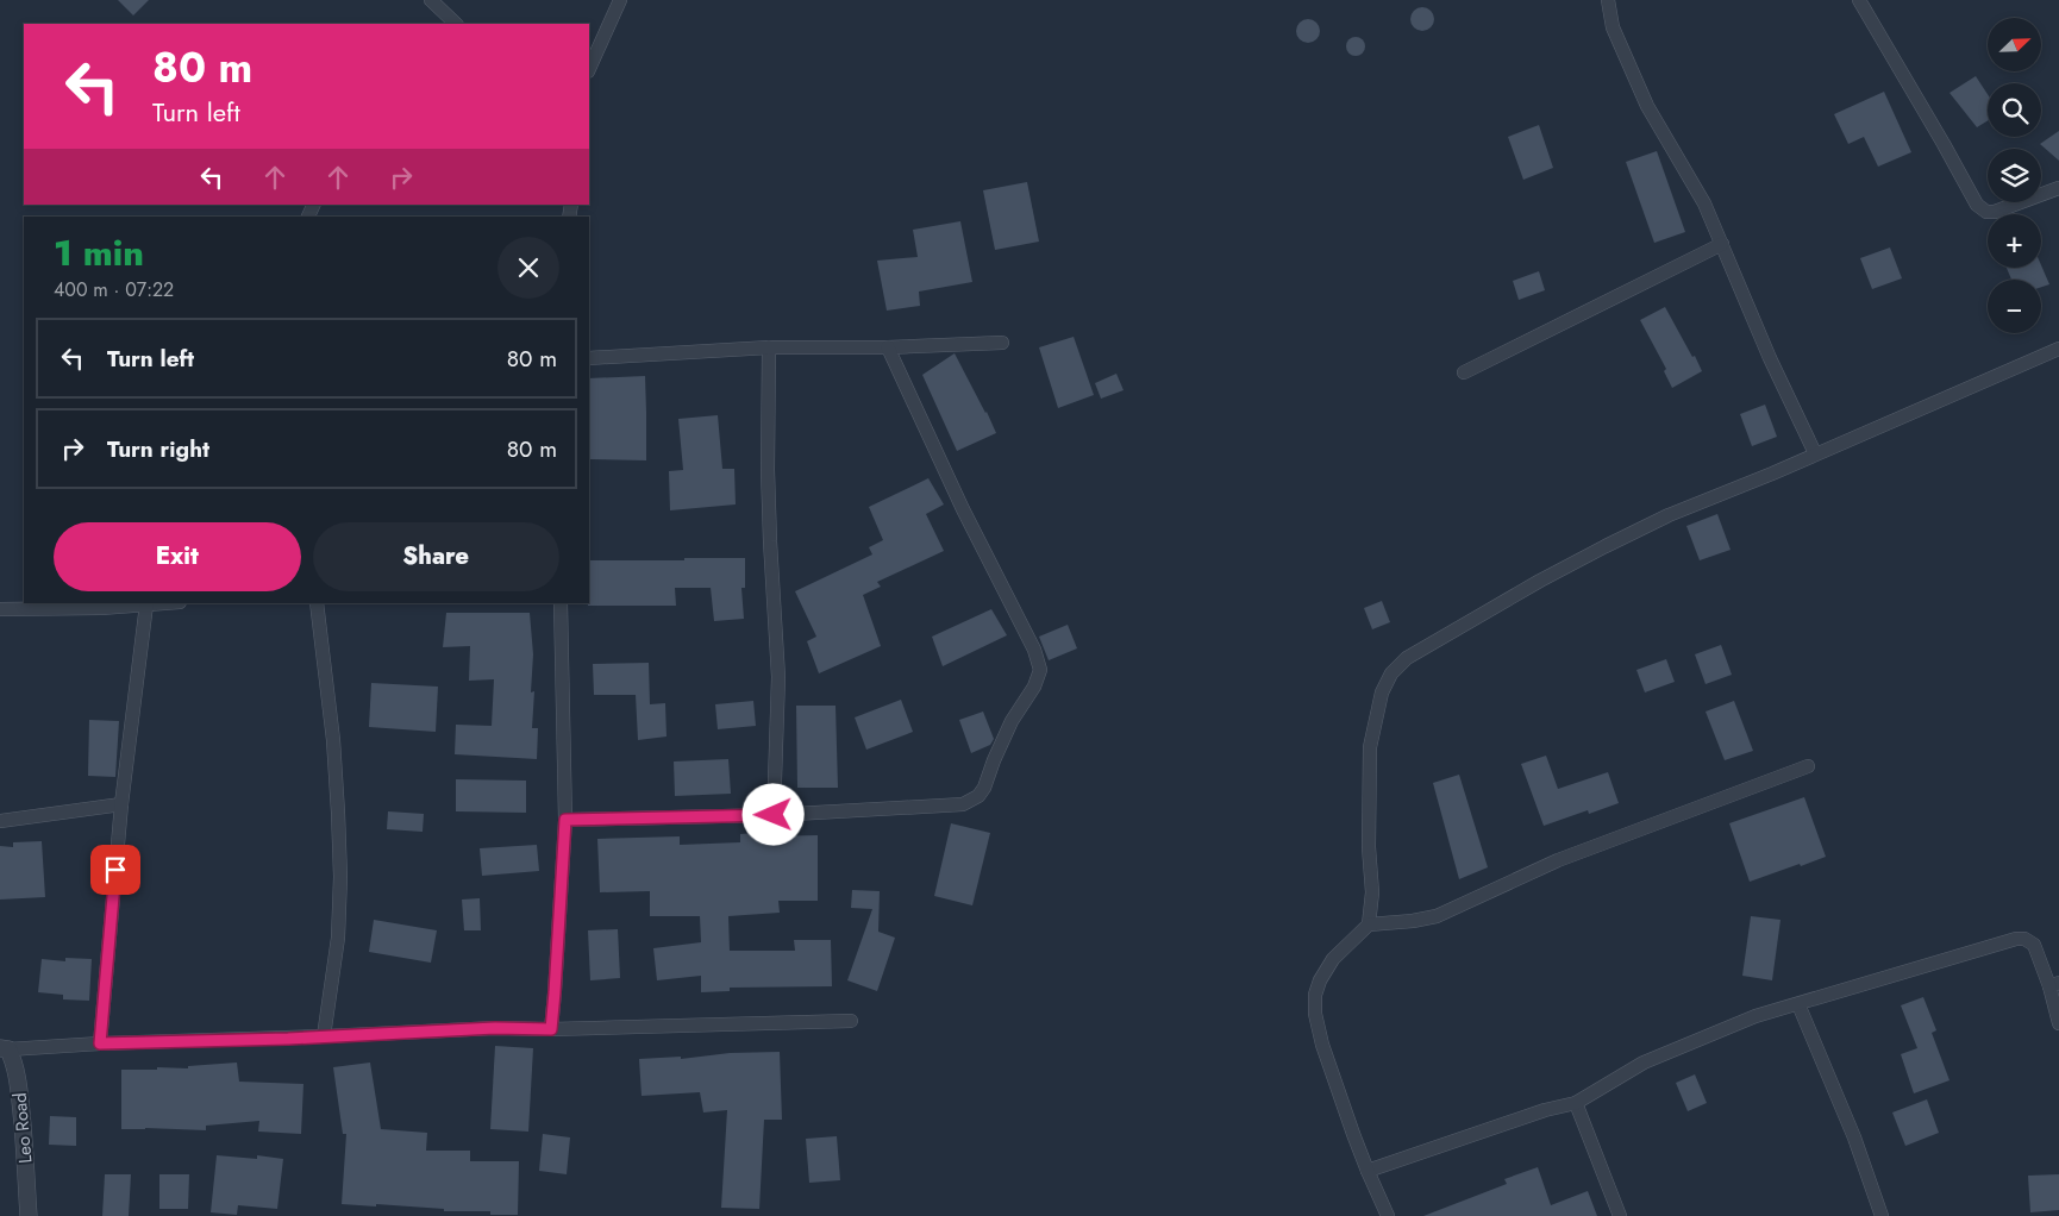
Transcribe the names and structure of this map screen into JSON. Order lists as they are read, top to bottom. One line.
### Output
{"streets":{"street":["Leo Road"]},"north":"top right","page":{"map_buttons":["+","−"],"turn":["80 m","Turn left"],"heading":["1 min","400 m · 07:22"],"list":[{"name":"Turn left","value":"80 m"},{"name":"Turn right","value":"80 m"}],"buttons":["Exit","Share"]}}
